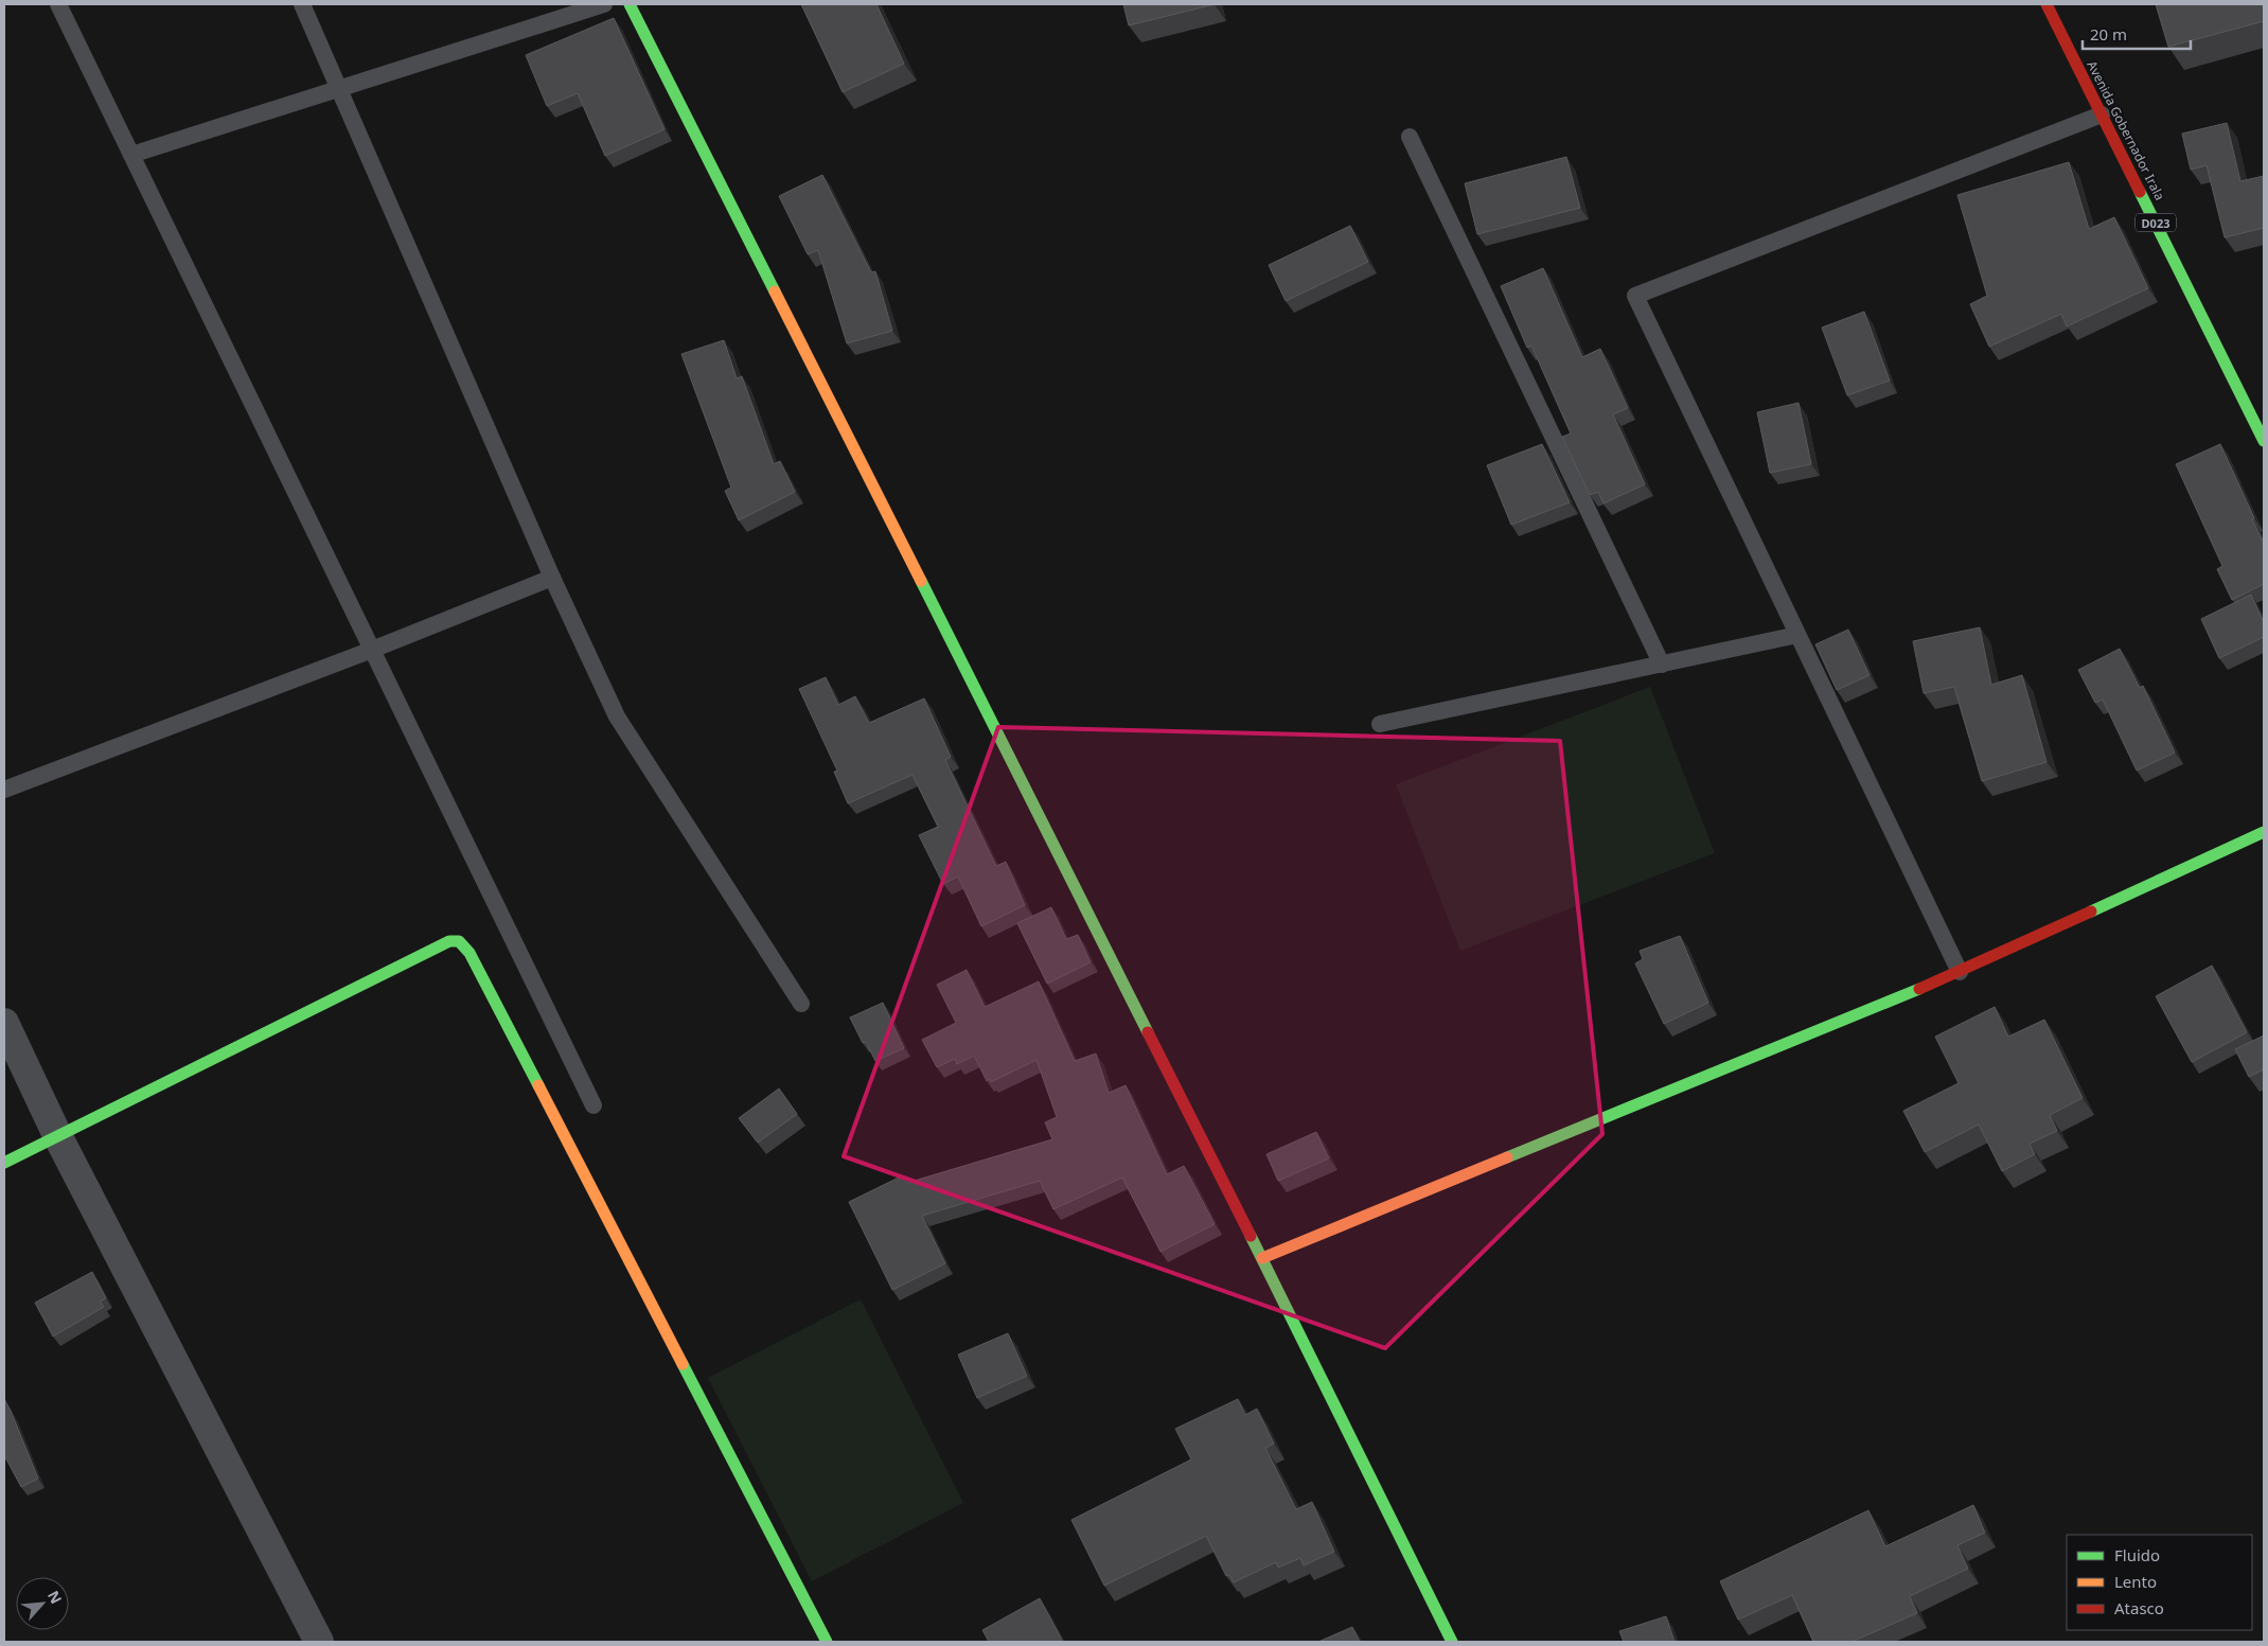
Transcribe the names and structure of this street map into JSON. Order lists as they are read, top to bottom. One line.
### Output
{"streets":{"street":["Avenida Gobernador Irala","D023"]},"legend":["Fluido","Lento","Atasco"],"scale_bar":"20 m","north":"top right"}
